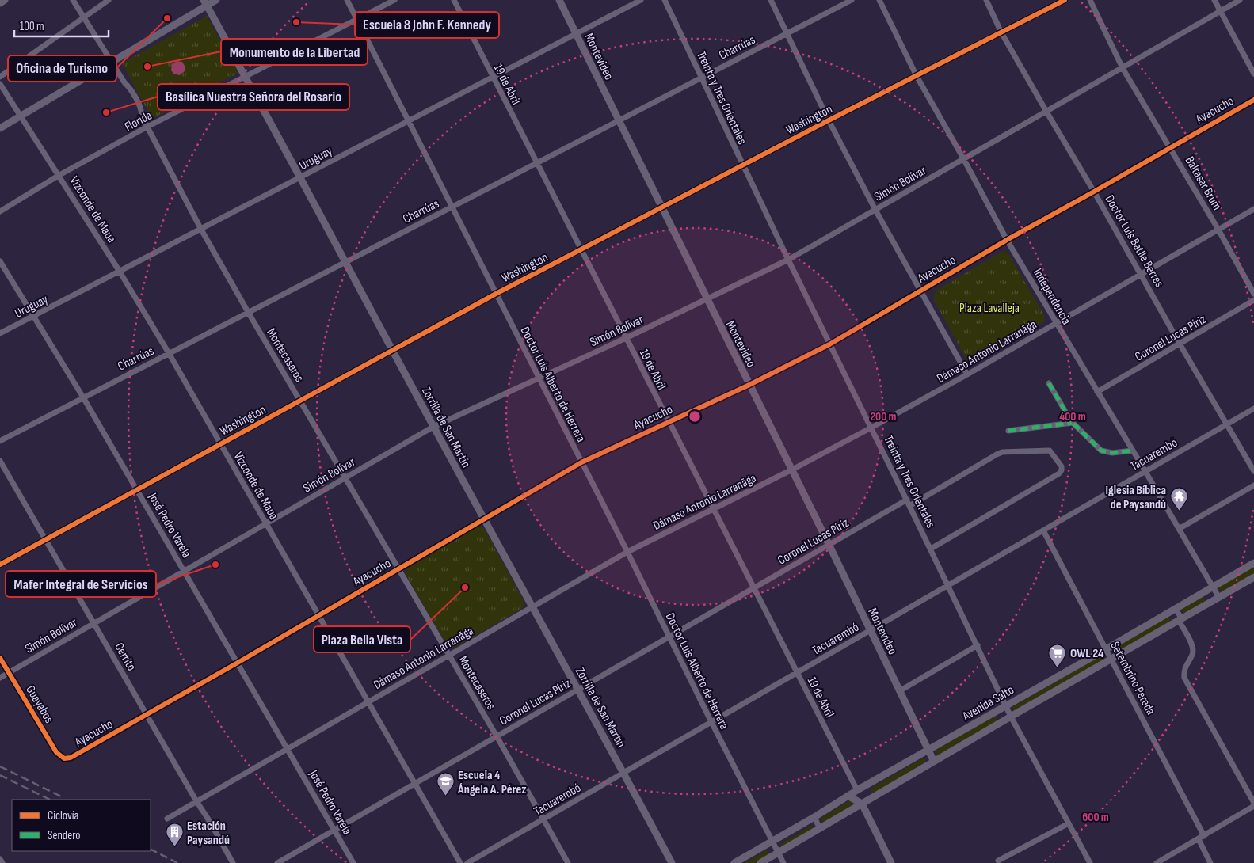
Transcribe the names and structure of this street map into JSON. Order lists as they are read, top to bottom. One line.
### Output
{"streets":{"street":["Charrúas","Montevideo","19 de Abril","Treinta y Tres Orientales","Ayacucho","Washington","Florida","Uruguay","Simón Bolívar","Baltasar Brum","Vizconde de Maua","Doctor Luis Batlle Berres","Independencia","Coronel Lucas Píriz","Dámaso Antonio Larranãga","Montecaseros","Doctor Luis Alberto de Herrera","Zorrilla de San Martín","Tacuarembó","José Pedro Varela","Cerrito","Setembrino Pereda","Avenida Salto","Guayabos"]},"crossings":[["Charrúas","Montevideo"],["Charrúas","19 de Abril"],["Charrúas","Treinta y Tres Orientales"],["Charrúas","Vizconde de Maua"],["Charrúas","Montecaseros"],["Charrúas","Doctor Luis Alberto de Herrera"],["Charrúas","Zorrilla de San Martín"],["Charrúas","José Pedro Varela"],["Montevideo","Ayacucho"],["Montevideo","Washington"],["Montevideo","Uruguay"],["Montevideo","Simón Bolívar"],["Montevideo","Coronel Lucas Píriz"],["Montevideo","Dámaso Antonio Larranãga"],["Montevideo","Tacuarembó"],["Montevideo","Avenida Salto"],["19 de Abril","Ayacucho"],["19 de Abril","Washington"],["19 de Abril","Uruguay"],["19 de Abril","Simón Bolívar"],["19 de Abril","Coronel Lucas Píriz"],["19 de Abril","Dámaso Antonio Larranãga"],["19 de Abril","Tacuarembó"],["19 de Abril","Avenida Salto"],["Treinta y Tres Orientales","Ayacucho"],["Treinta y Tres Orientales","Washington"],["Treinta y Tres Orientales","Simón Bolívar"],["Treinta y Tres Orientales","Coronel Lucas Píriz"],["Treinta y Tres Orientales","Dámaso Antonio Larranãga"],["Treinta y Tres Orientales","Tacuarembó"],["Treinta y Tres Orientales","Avenida Salto"],["Ayacucho","Baltasar Brum"],["Ayacucho","Vizconde de Maua"],["Ayacucho","Doctor Luis Batlle Berres"],["Ayacucho","Independencia"],["Ayacucho","Montecaseros"],["Ayacucho","Doctor Luis Alberto de Herrera"],["Ayacucho","Zorrilla de San Martín"],["Ayacucho","José Pedro Varela"],["Ayacucho","Cerrito"],["Ayacucho","Guayabos"],["Washington","Vizconde de Maua"],["Washington","Doctor Luis Batlle Berres"],["Washington","Independencia"],["Washington","Montecaseros"],["Washington","Doctor Luis Alberto de Herrera"],["Washington","Zorrilla de San Martín"],["Washington","José Pedro Varela"],["Washington","Cerrito"],["Florida","Vizconde de Maua"],["Florida","Montecaseros"],["Florida","Doctor Luis Alberto de Herrera"],["Florida","Zorrilla de San Martín"],["Uruguay","Vizconde de Maua"],["Uruguay","Montecaseros"],["Uruguay","Doctor Luis Alberto de Herrera"],["Uruguay","Zorrilla de San Martín"],["Uruguay","José Pedro Varela"],["Simón Bolívar","Baltasar Brum"],["Simón Bolívar","Vizconde de Maua"],["Simón Bolívar","Doctor Luis Batlle Berres"],["Simón Bolívar","Independencia"],["Simón Bolívar","Montecaseros"],["Simón Bolívar","Doctor Luis Alberto de Herrera"],["Simón Bolívar","Zorrilla de San Martín"],["Simón Bolívar","José Pedro Varela"],["Simón Bolívar","Cerrito"],["Simón Bolívar","Guayabos"],["Baltasar Brum","Dámaso Antonio Larranãga"],["Vizconde de Maua","Coronel Lucas Píriz"],["Vizconde de Maua","Dámaso Antonio Larranãga"],["Doctor Luis Batlle Berres","Coronel Lucas Píriz"],["Doctor Luis Batlle Berres","Dámaso Antonio Larranãga"],["Doctor Luis Batlle Berres","Tacuarembó"],["Independencia","Coronel Lucas Píriz"],["Independencia","Dámaso Antonio Larranãga"],["Independencia","Tacuarembó"],["Independencia","Avenida Salto"],["Coronel Lucas Píriz","Montecaseros"],["Coronel Lucas Píriz","Doctor Luis Alberto de Herrera"],["Coronel Lucas Píriz","Zorrilla de San Martín"],["Coronel Lucas Píriz","José Pedro Varela"],["Dámaso Antonio Larranãga","Montecaseros"],["Dámaso Antonio Larranãga","Doctor Luis Alberto de Herrera"],["Dámaso Antonio Larranãga","Zorrilla de San Martín"],["Dámaso Antonio Larranãga","José Pedro Varela"],["Dámaso Antonio Larranãga","Cerrito"],["Montecaseros","Tacuarembó"],["Doctor Luis Alberto de Herrera","Tacuarembó"],["Doctor Luis Alberto de Herrera","Avenida Salto"],["Zorrilla de San Martín","Tacuarembó"],["Tacuarembó","Setembrino Pereda"],["Setembrino Pereda","Avenida Salto"]],"parks":["Plaza Lavalleja"],"places":{"other":["Oficina de Turismo","Escuela 8 John F. Kennedy","Monumento de la Libertad","Basílica Nuestra Señora del Rosario","Mafer Integral de Servicios","Plaza Bella Vista"],"temple":["Iglesia Bíblica de Paysandú"],"supermarket":["OWL 24"],"school or university":["Escuela 4 Ángela A. Pérez"],"building":["Estación Paysandú"]},"legend":["Ciclovía","Sendero"],"scale_bar":"100 m","rings":["200 m","400 m","600 m"]}
